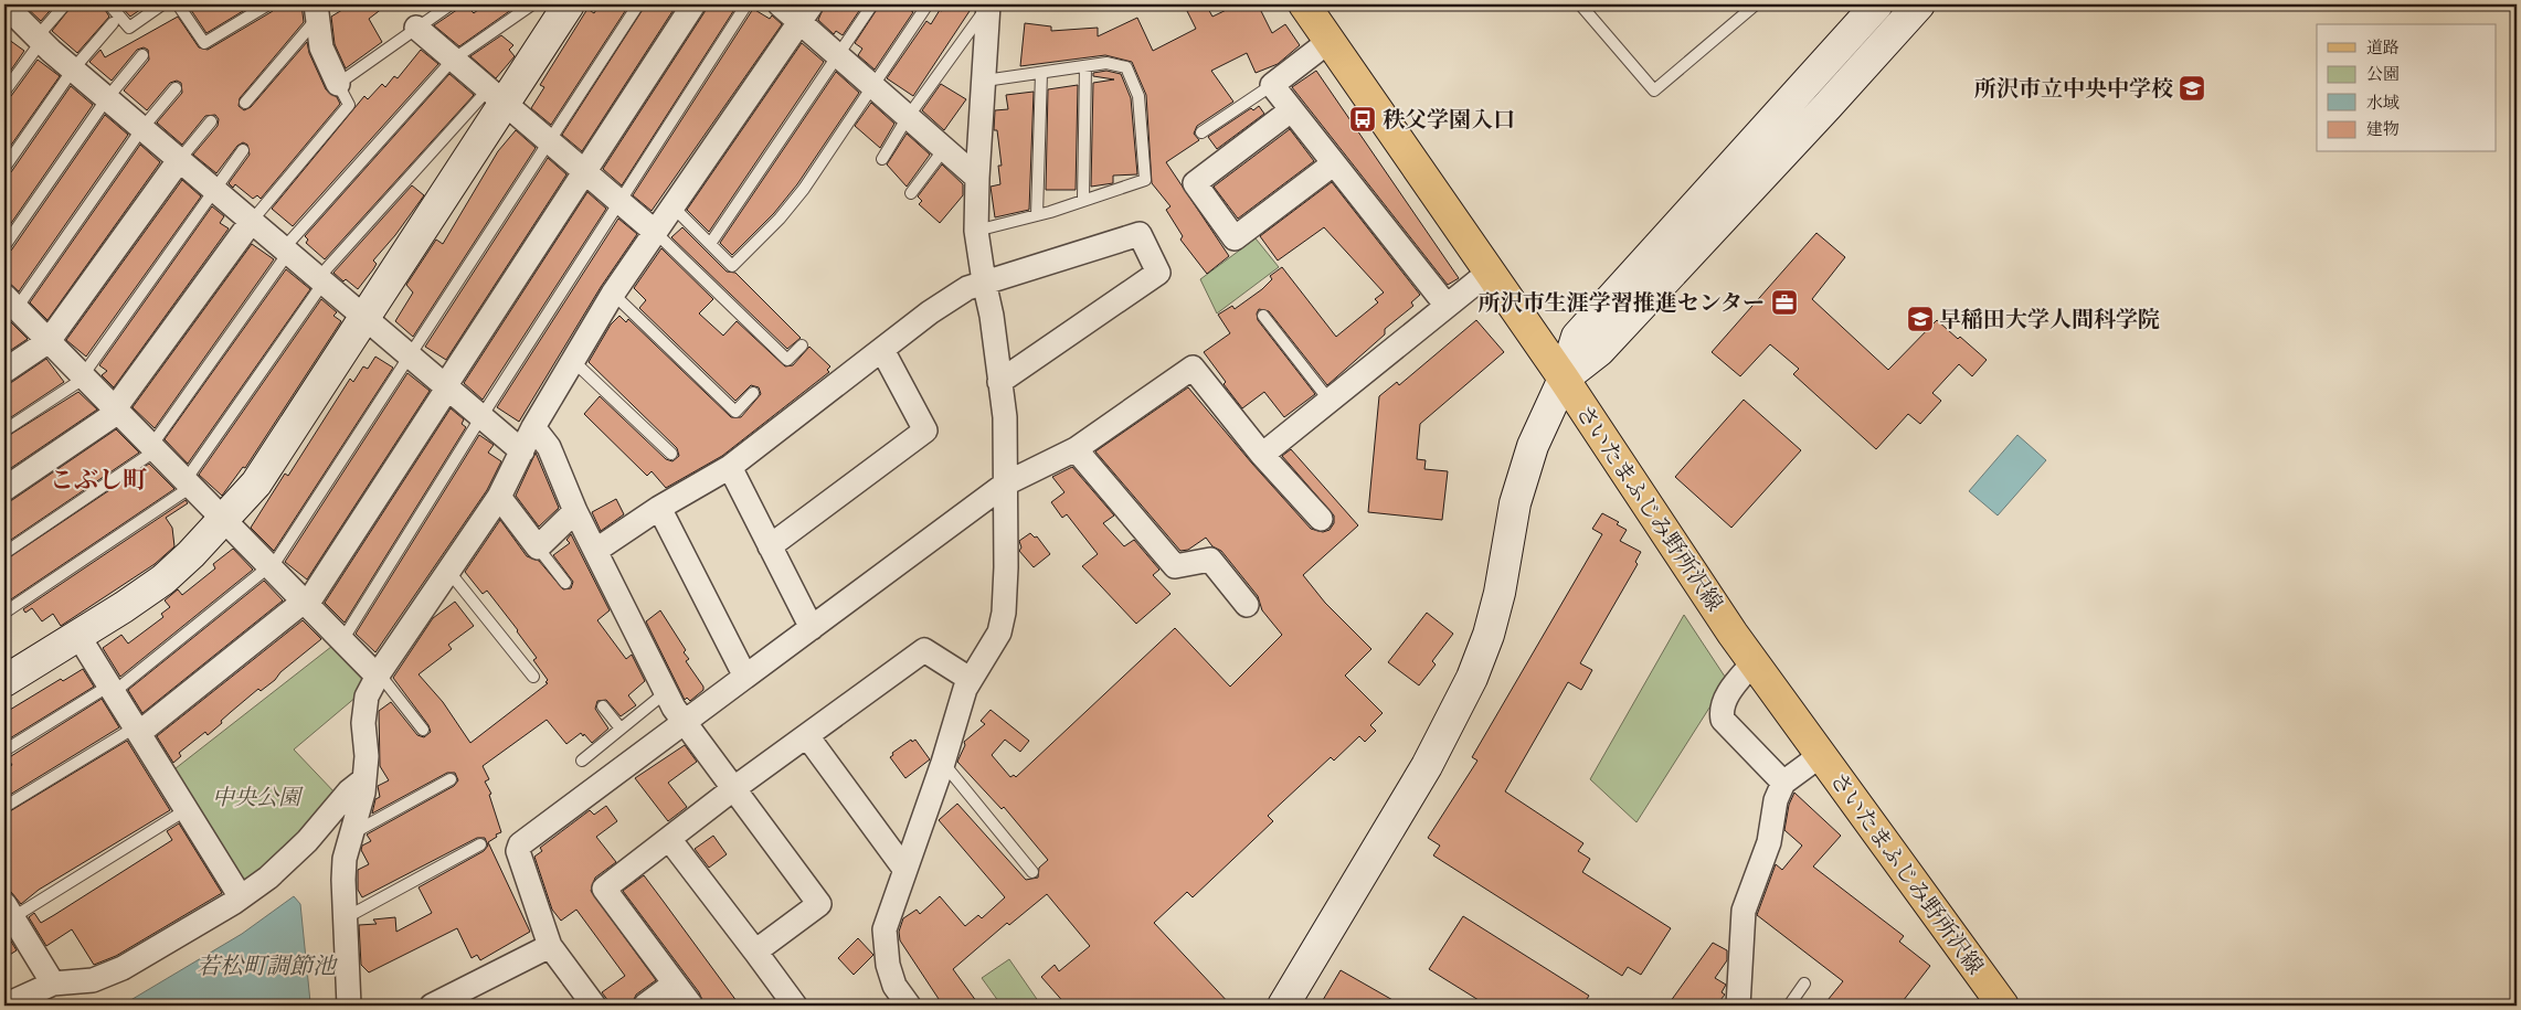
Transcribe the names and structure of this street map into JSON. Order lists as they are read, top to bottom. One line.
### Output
{"streets":{"main road":["さいたまふじみ野所沢線"]},"districts":["こぶし町"],"water":["若松町調節池"],"parks":["中央公園"],"places":{"school or university":["所沢市立中央中学校","早稲田大学人間科学院"],"bus stop":["秩父学園入口"],"office":["所沢市生涯学習推進センター"]},"legend":["道路","公園","水域","建物"]}
